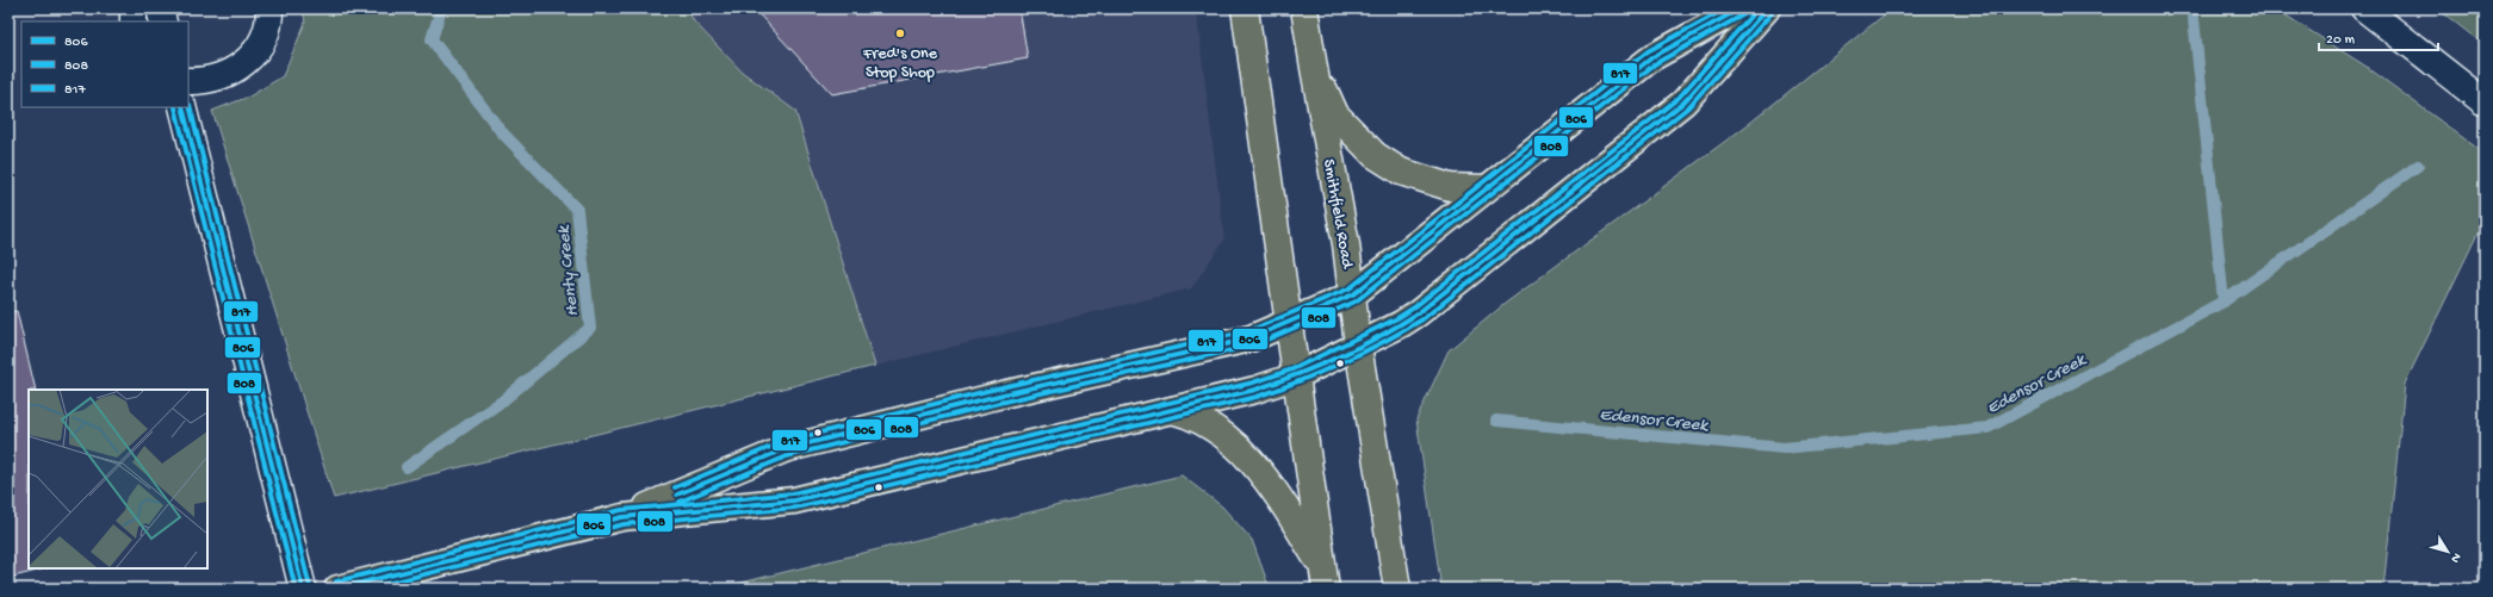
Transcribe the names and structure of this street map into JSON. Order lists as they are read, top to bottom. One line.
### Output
{"streets":{"main road":["Smithfield Road"]},"water":["Henty Creek","Edensor Creek"],"places":["Fred's One Stop Shop"],"lines":["transit line 806","transit line 817","transit line 808"],"legend":["806","808","817"],"scale_bar":"20 m","north":"bottom right"}
